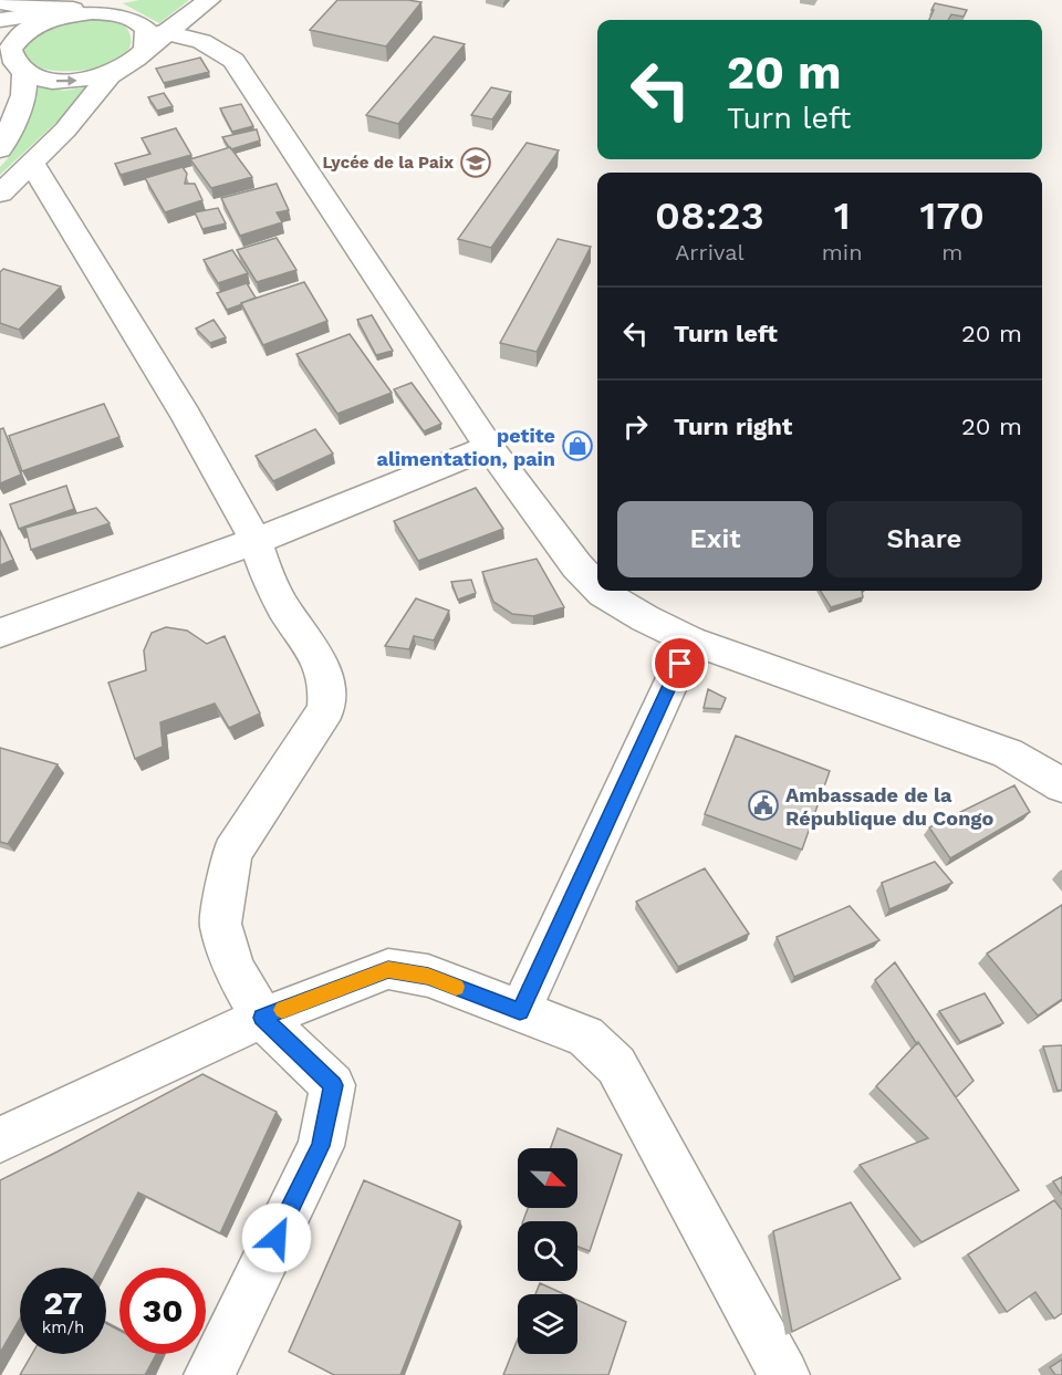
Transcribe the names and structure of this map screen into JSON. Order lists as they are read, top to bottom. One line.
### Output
{"places":{"school or university":["Lycée de la Paix"],"shop":["petite alimentation, pain"],"public building":["Ambassade de la République du Congo"]},"north":"bottom right","page":{"turn":["20 m","Turn left"],"eta":["08:23","Arrival","1","min","170","m"],"list":[{"name":"Turn left","value":"20 m"},{"name":"Turn right","value":"20 m"}],"buttons":["Exit","Share"],"speed":"27 km/h","limit":"30"}}
